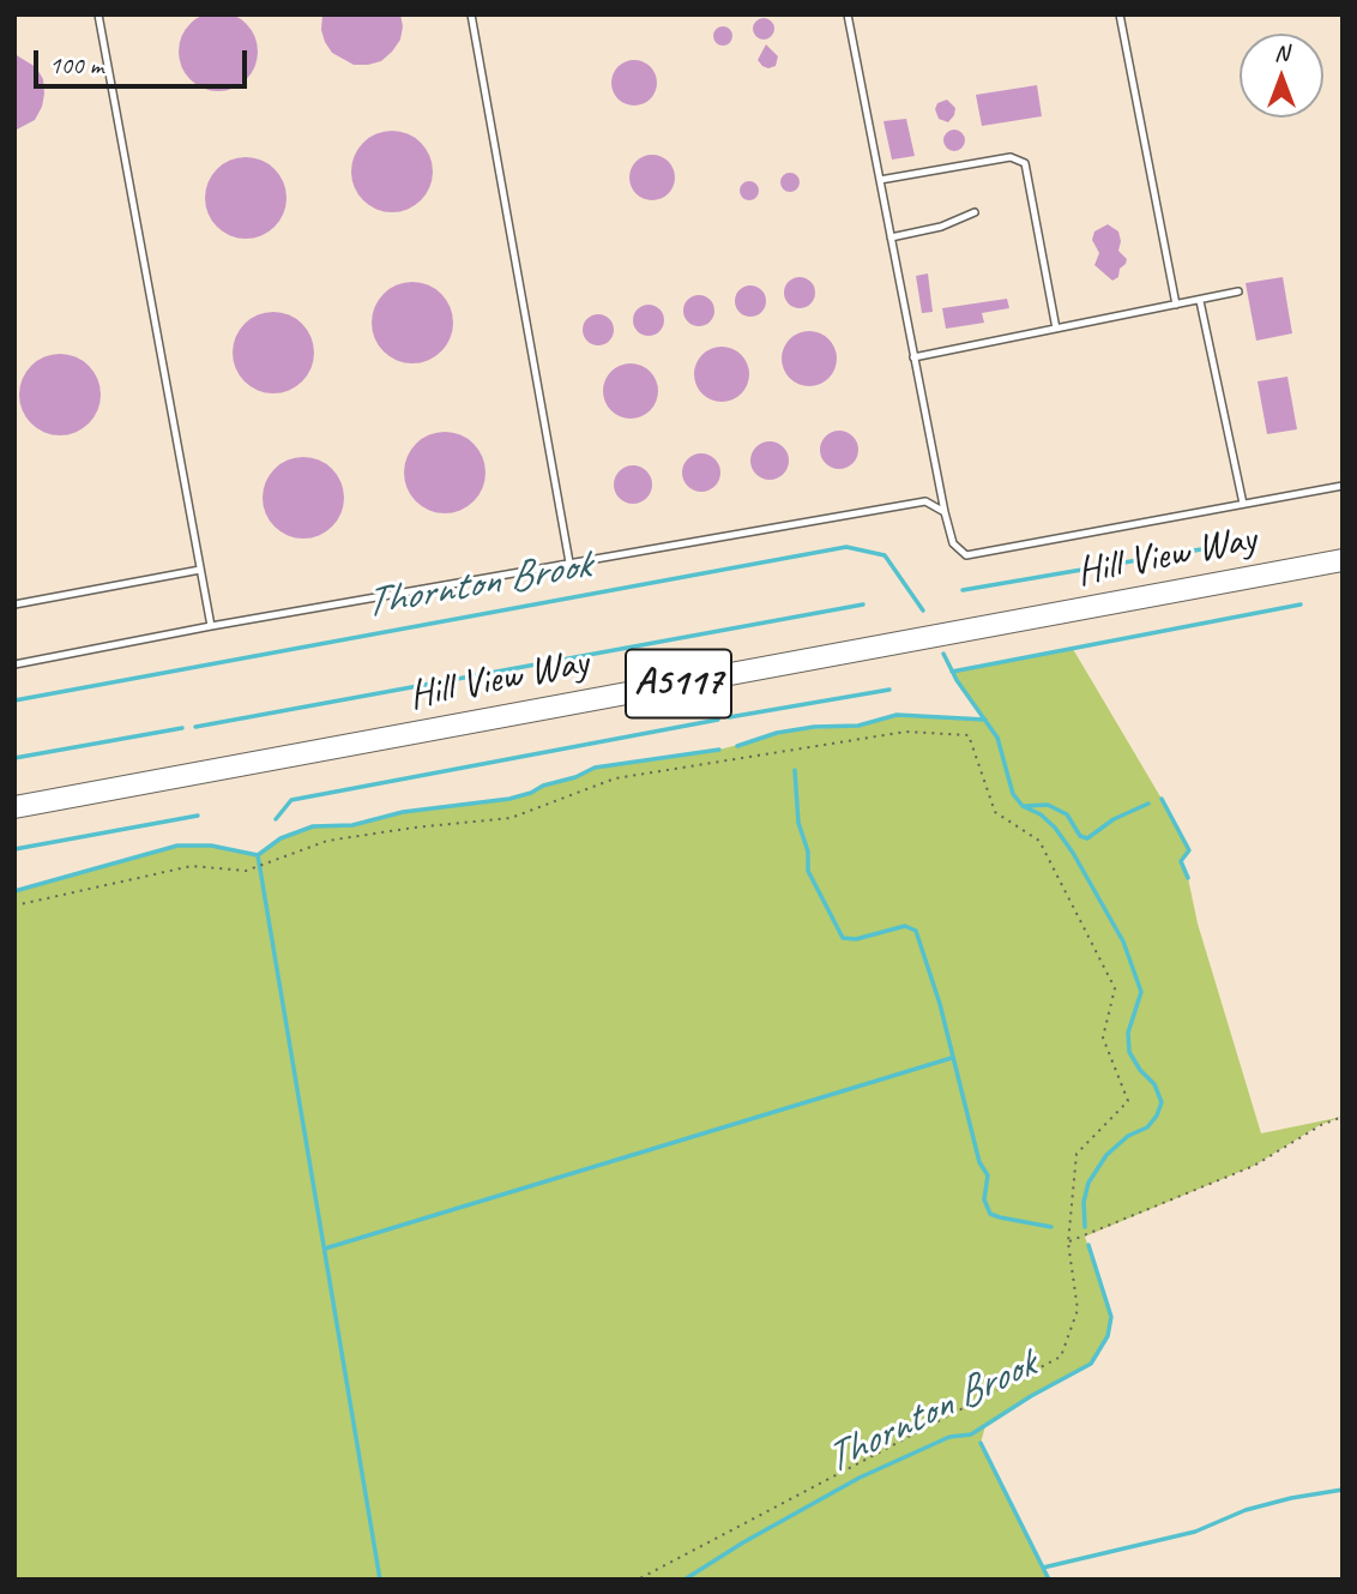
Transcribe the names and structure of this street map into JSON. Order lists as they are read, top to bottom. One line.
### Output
{"streets":{"main road":["Hill View Way","A5117"]},"water":["Thornton Brook"],"scale_bar":"100 m","north":"top"}
